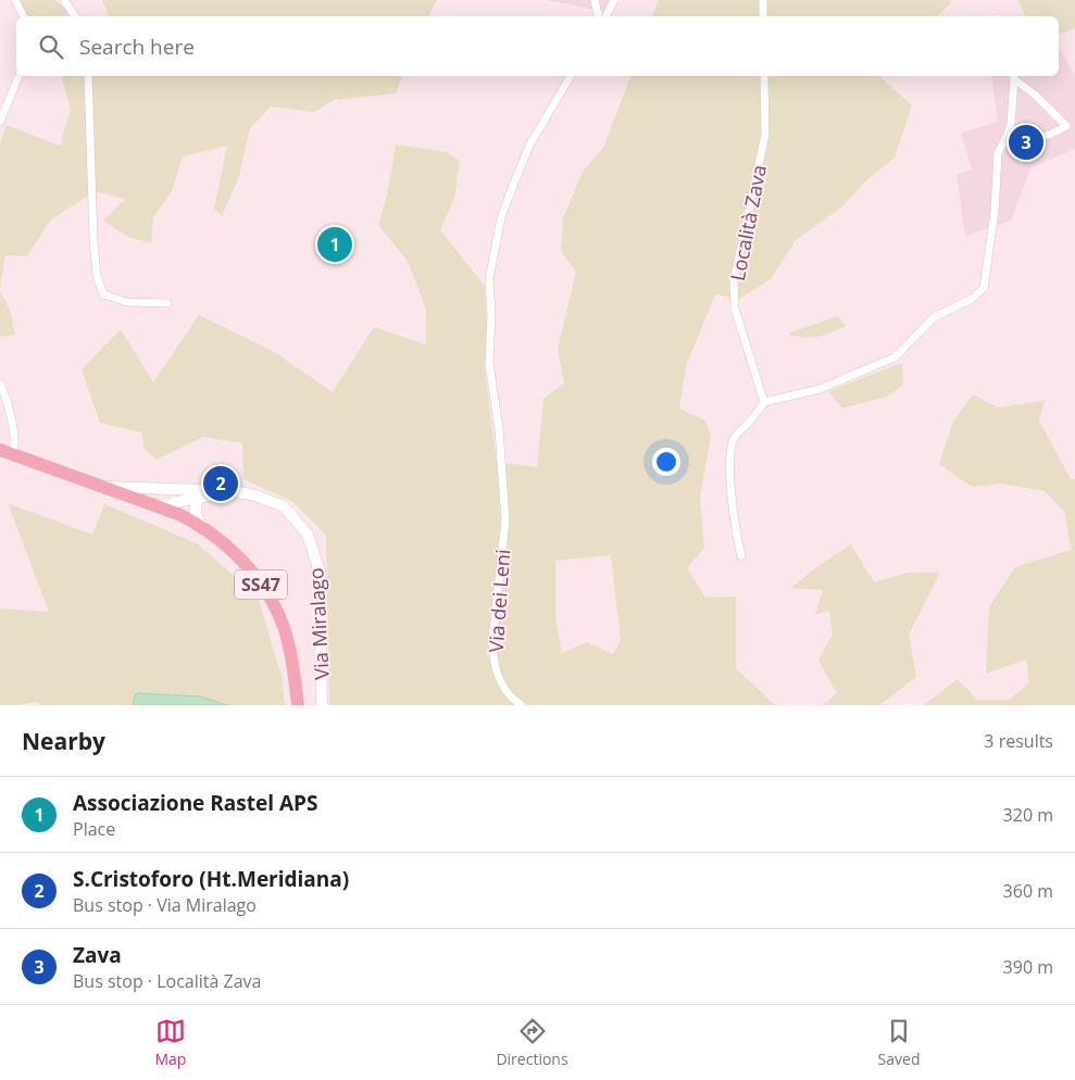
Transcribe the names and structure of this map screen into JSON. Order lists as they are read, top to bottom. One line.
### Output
{"streets":{"main road":["SS47"],"street":["Località Zava","Via dei Leni","Via Miralago"]},"page":{"search":"Search here","pins":["3","1","2"],"heading":["Nearby","3 results"],"list":[{"mark":"1","name":"Associazione Rastel APS","note":"Place","value":"320 m"},{"mark":"2","name":"S.Cristoforo (Ht.Meridiana)","note":"Bus stop · Via Miralago","value":"360 m"},{"mark":"3","name":"Zava","note":"Bus stop · Località Zava","value":"390 m"}],"nav":["Map","Directions","Saved"]}}
